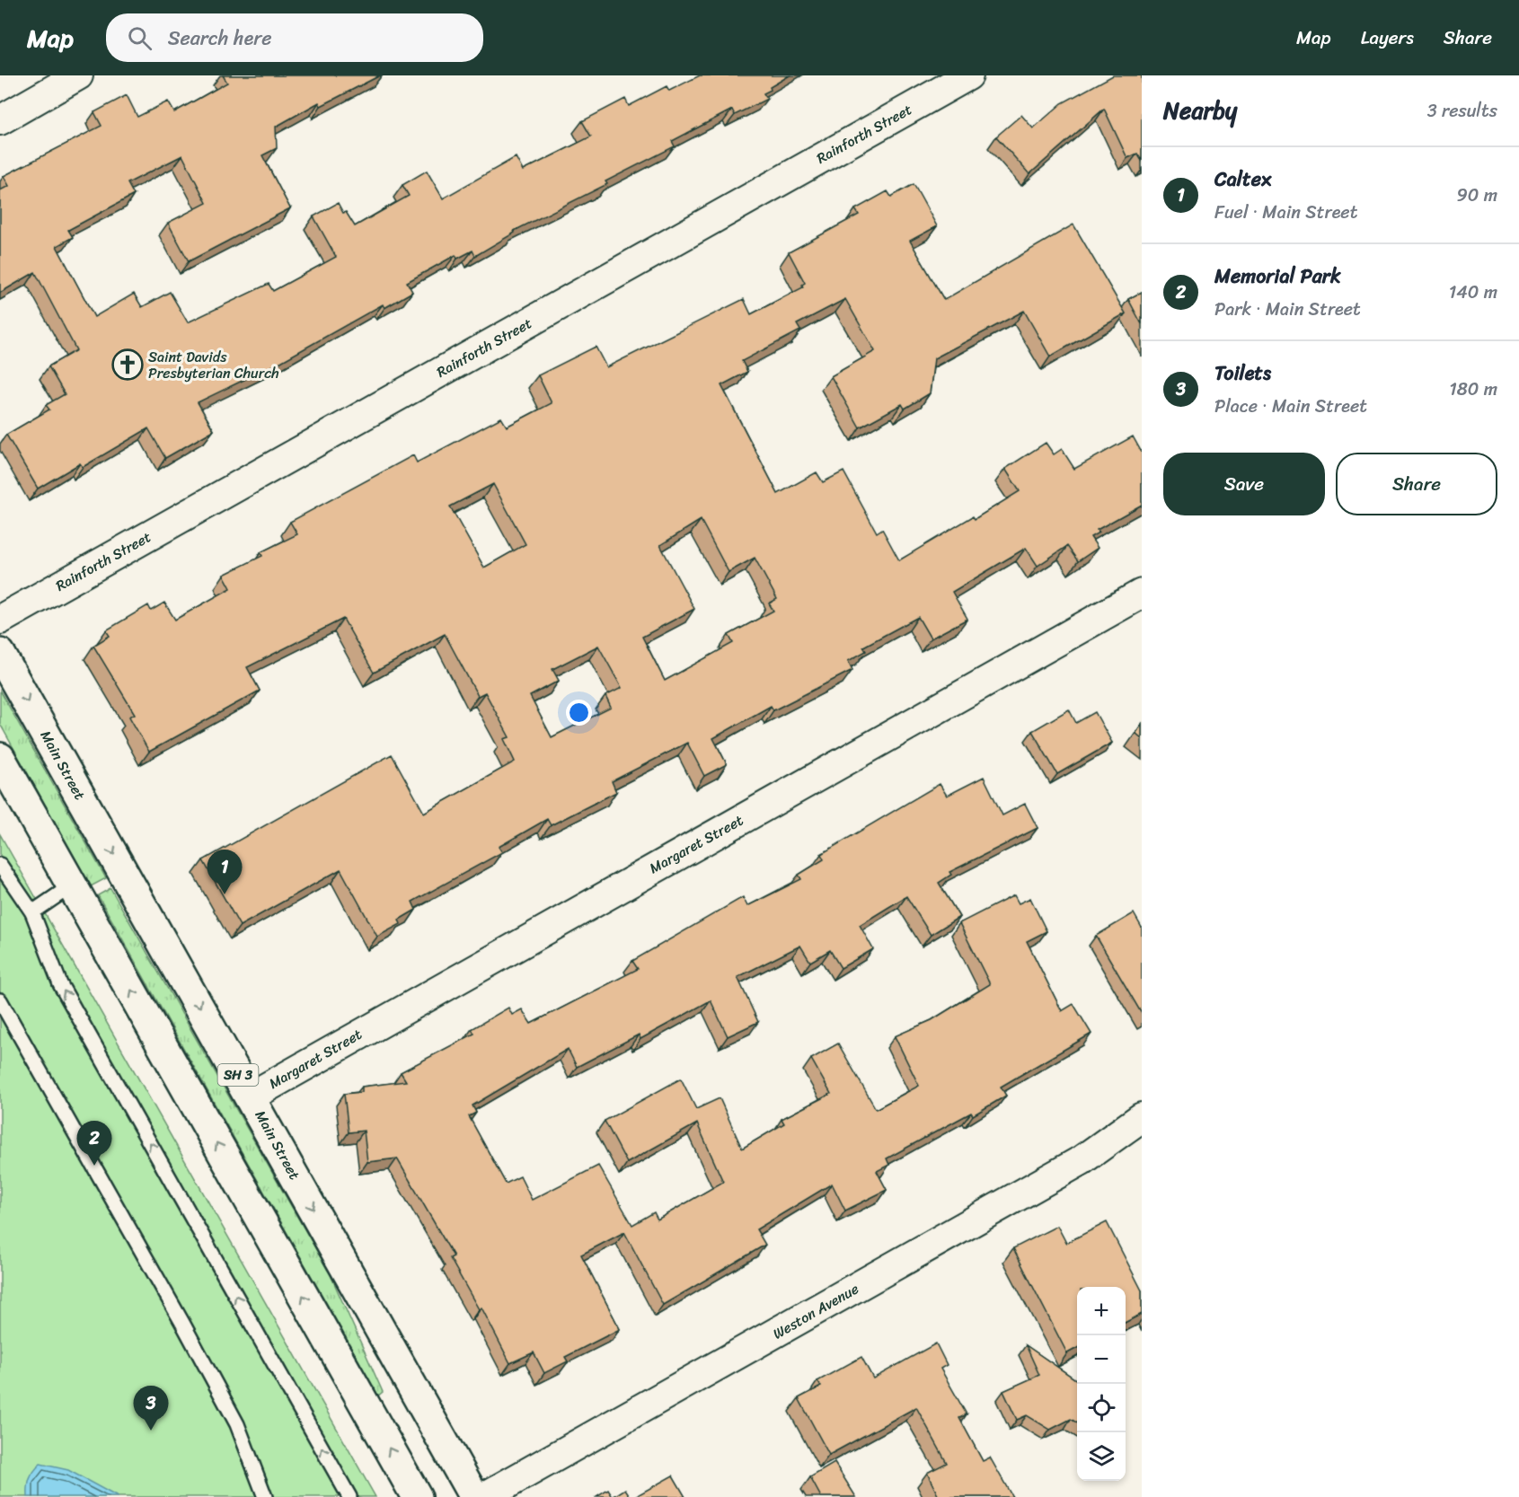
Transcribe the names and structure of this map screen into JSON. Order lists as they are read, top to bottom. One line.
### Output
{"streets":{"highway":["Main Street","SH 3"],"street":["Rainforth Street","Margaret Street","Weston Avenue"]},"crossings":[["Main Street","Margaret Street"]],"places":{"church":["Saint Davids Presbyterian Church"]},"page":{"header":"Map","search":"Search here","nav":["Map","Layers","Share"],"heading":["Nearby","3 results"],"list":[{"mark":"1","name":"Caltex","note":"Fuel · Main Street","value":"90 m"},{"mark":"2","name":"Memorial Park","note":"Park · Main Street","value":"140 m"},{"mark":"3","name":"Toilets","note":"Place · Main Street","value":"180 m"}],"buttons":["Save","Share"],"pins":["1","2","3"],"map_buttons":["+","−"]}}
